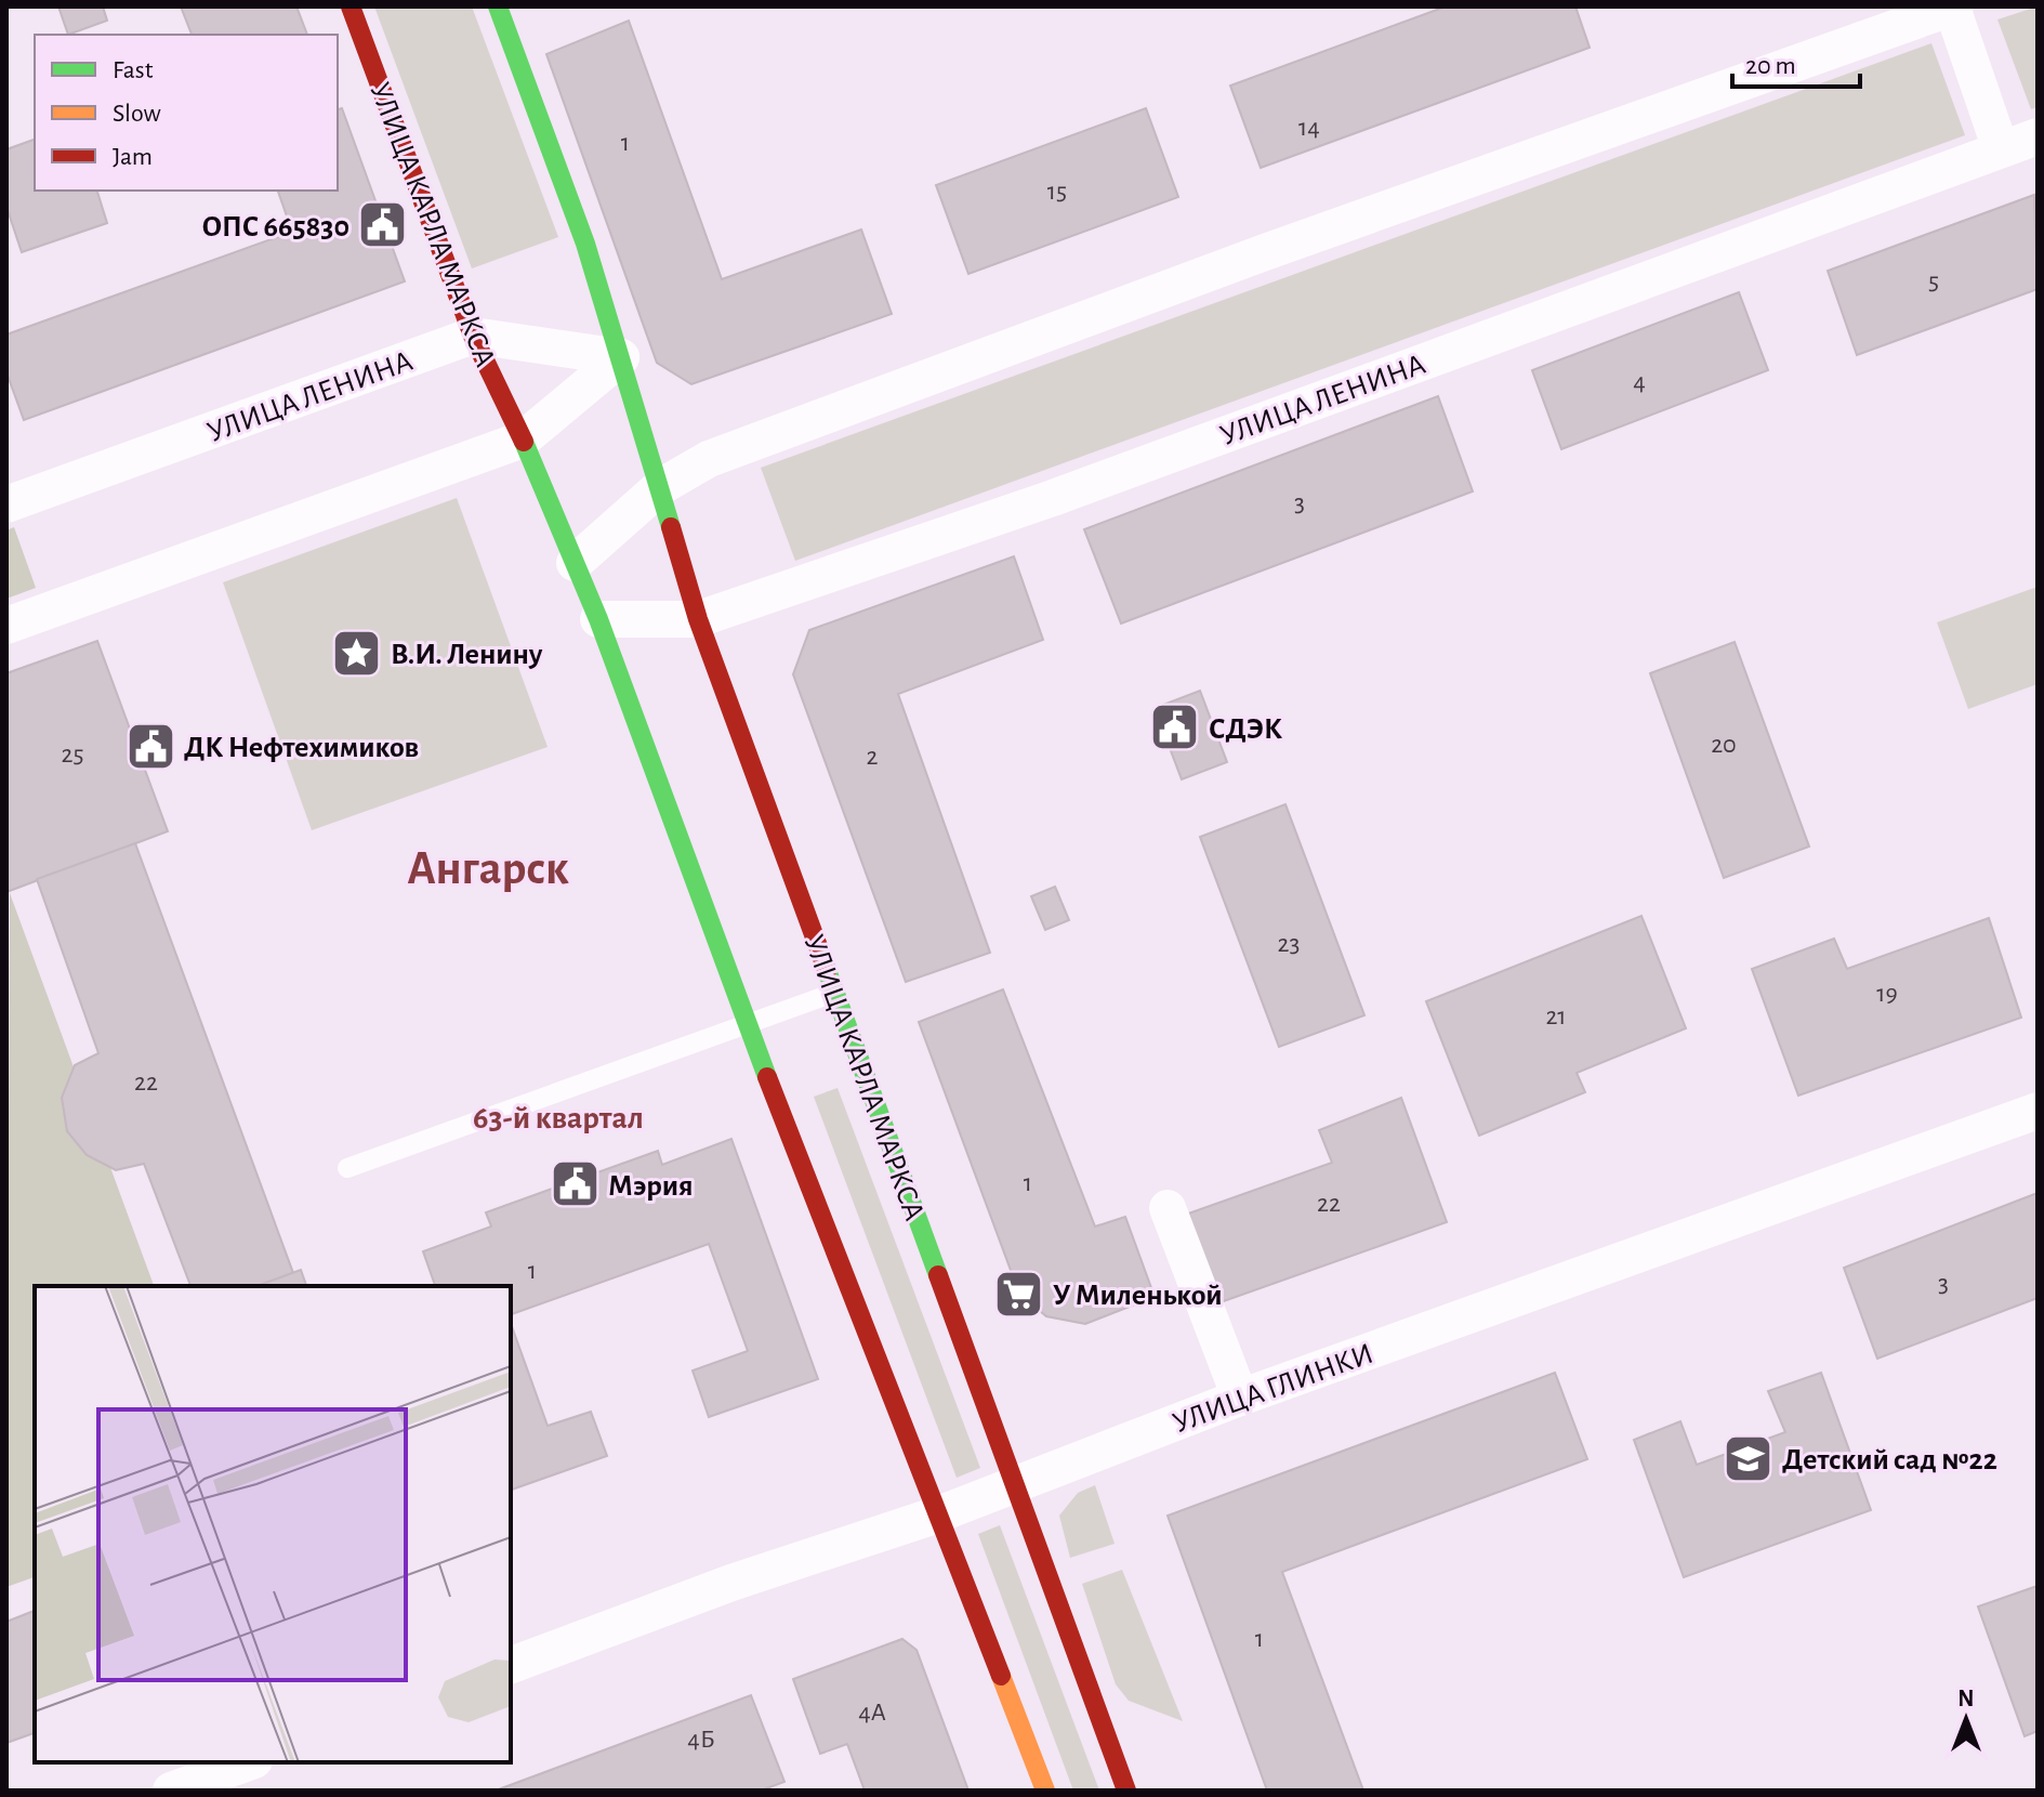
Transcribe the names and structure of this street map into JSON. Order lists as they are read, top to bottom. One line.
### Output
{"streets":{"street":["УЛИЦА КАРЛА МАРКСА","УЛИЦА ЛЕНИНА","УЛИЦА ГЛИНКИ"]},"crossings":[["УЛИЦА КАРЛА МАРКСА","УЛИЦА ЛЕНИНА"],["УЛИЦА КАРЛА МАРКСА","УЛИЦА ГЛИНКИ"]],"districts":["Ангарск","63-й квартал"],"places":{"public building":["ОПС 665830","СДЭК","ДК Нефтехимиков","Мэрия"],"place":["В.И. Ленину"],"supermarket":["У Миленькой"],"school or university":["Детский сад №22"]},"house_numbers":["14","1","15","5","4","3","20","25","2","23","19","21","22","1","22","1","3","1","4А","4Б"],"legend":["Fast","Slow","Jam"],"scale_bar":"20 m","north":"top"}
